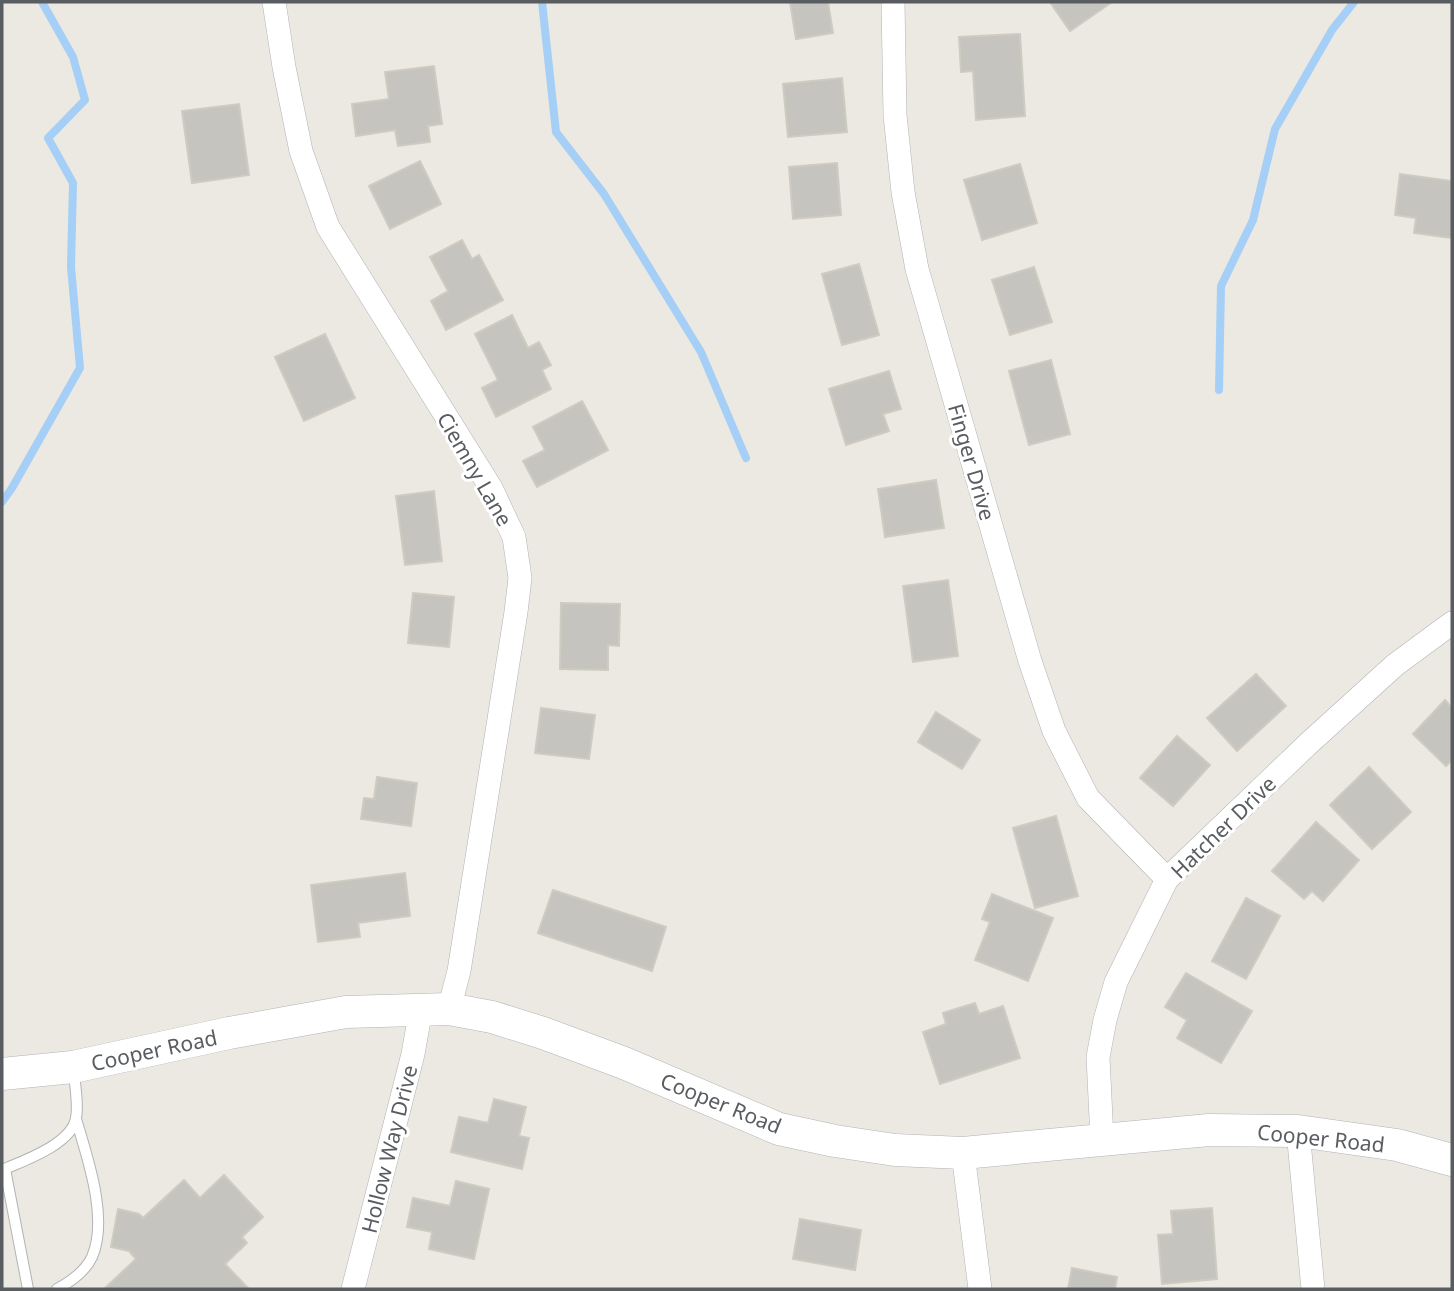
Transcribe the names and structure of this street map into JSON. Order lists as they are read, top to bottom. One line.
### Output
{"streets":{"street":["Finger Drive","Ciemny Lane","Hatcher Drive","Cooper Road","Hollow Way Drive"]},"crossings":[["Finger Drive","Hatcher Drive"],["Ciemny Lane","Cooper Road"],["Ciemny Lane","Hollow Way Drive"],["Hatcher Drive","Cooper Road"],["Cooper Road","Hollow Way Drive"]]}
